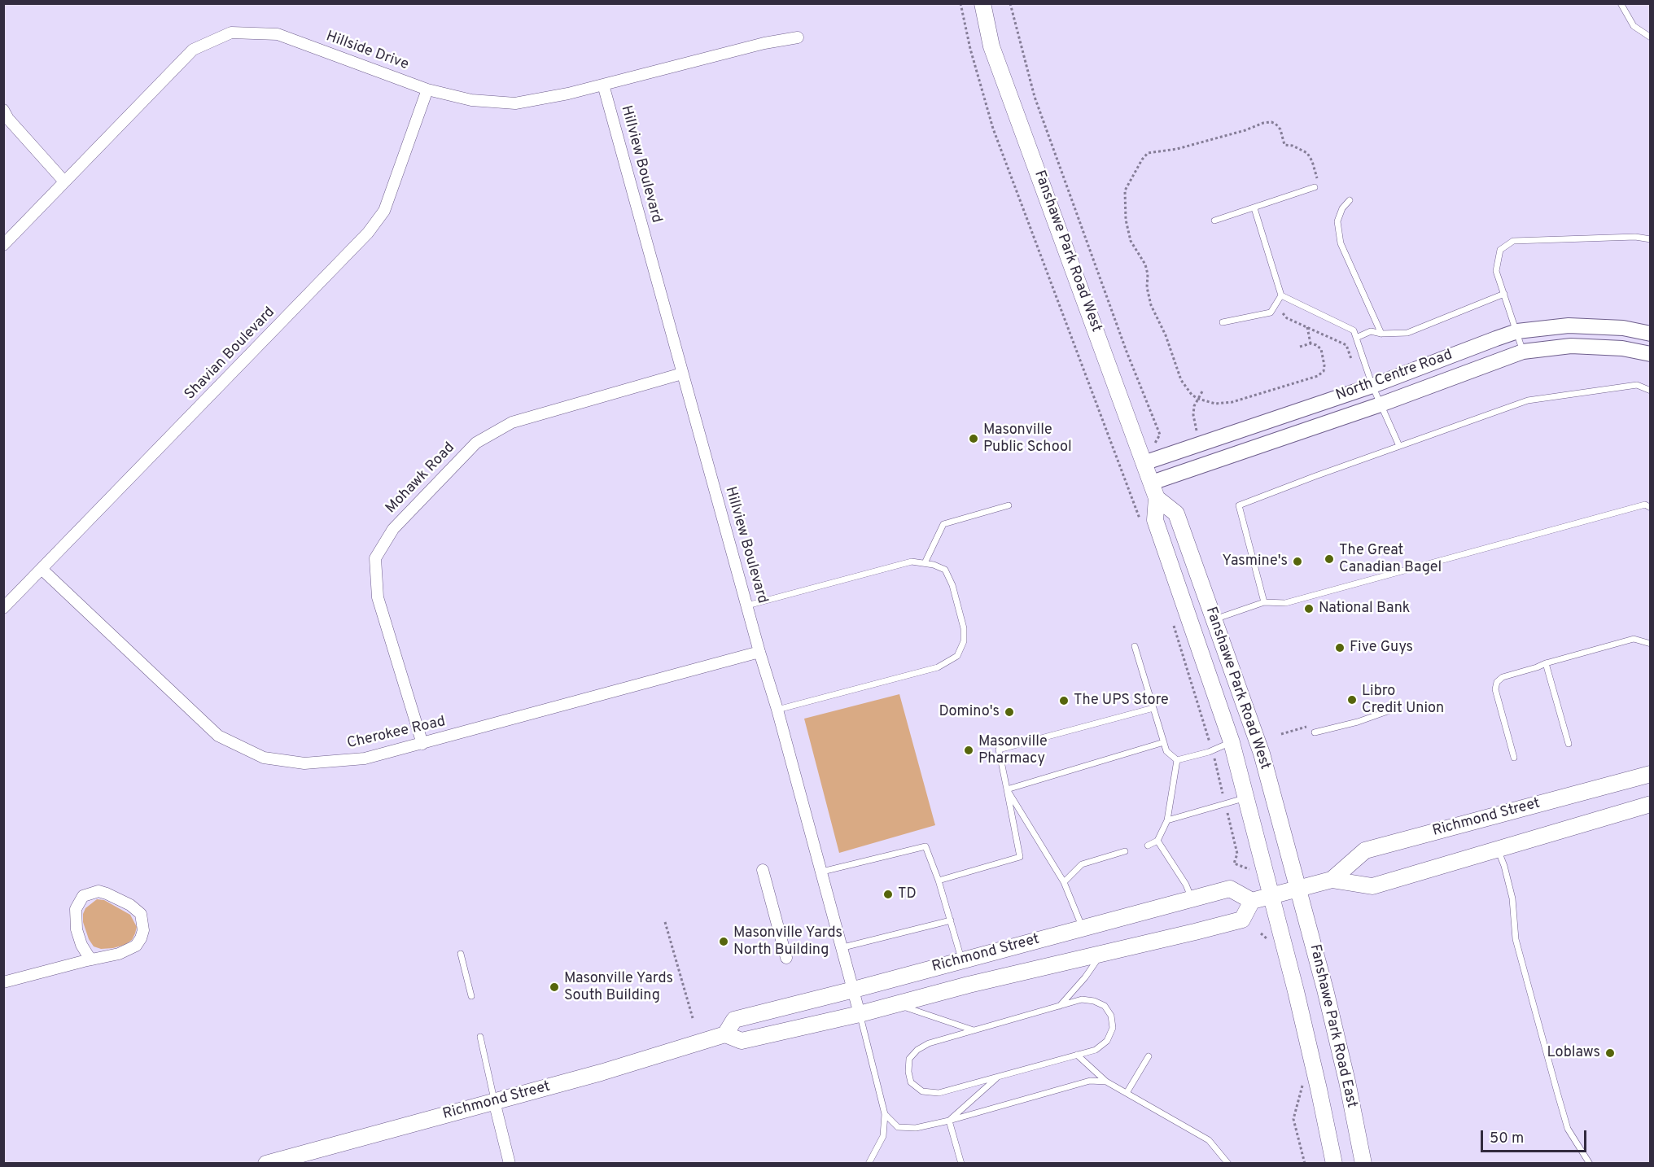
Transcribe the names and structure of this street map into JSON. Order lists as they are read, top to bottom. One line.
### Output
{"streets":{"main road":["Fanshawe Park Road West","Richmond Street","Fanshawe Park Road East"],"street":["Hillside Drive","Hillview Boulevard","Shavian Boulevard","North Centre Road","Mohawk Road","Cherokee Road"]},"crossings":[["Hillside Drive","Hillview Boulevard"],["Hillside Drive","Shavian Boulevard"],["Hillview Boulevard","Mohawk Road"],["Hillview Boulevard","Cherokee Road"],["Hillview Boulevard","Richmond Street"],["Fanshawe Park Road West","North Centre Road"],["Fanshawe Park Road West","Richmond Street"],["Fanshawe Park Road West","Fanshawe Park Road East"],["Shavian Boulevard","Cherokee Road"],["Mohawk Road","Cherokee Road"],["Richmond Street","Fanshawe Park Road East"]],"places":["Masonville Public School","The Great Canadian Bagel","Yasmine's","National Bank","Five Guys","Libro Credit Union","The UPS Store","Domino's","Masonville Pharmacy","TD","Masonville Yards North Building","Masonville Yards South Building","Loblaws"],"scale_bar":"50 m"}
